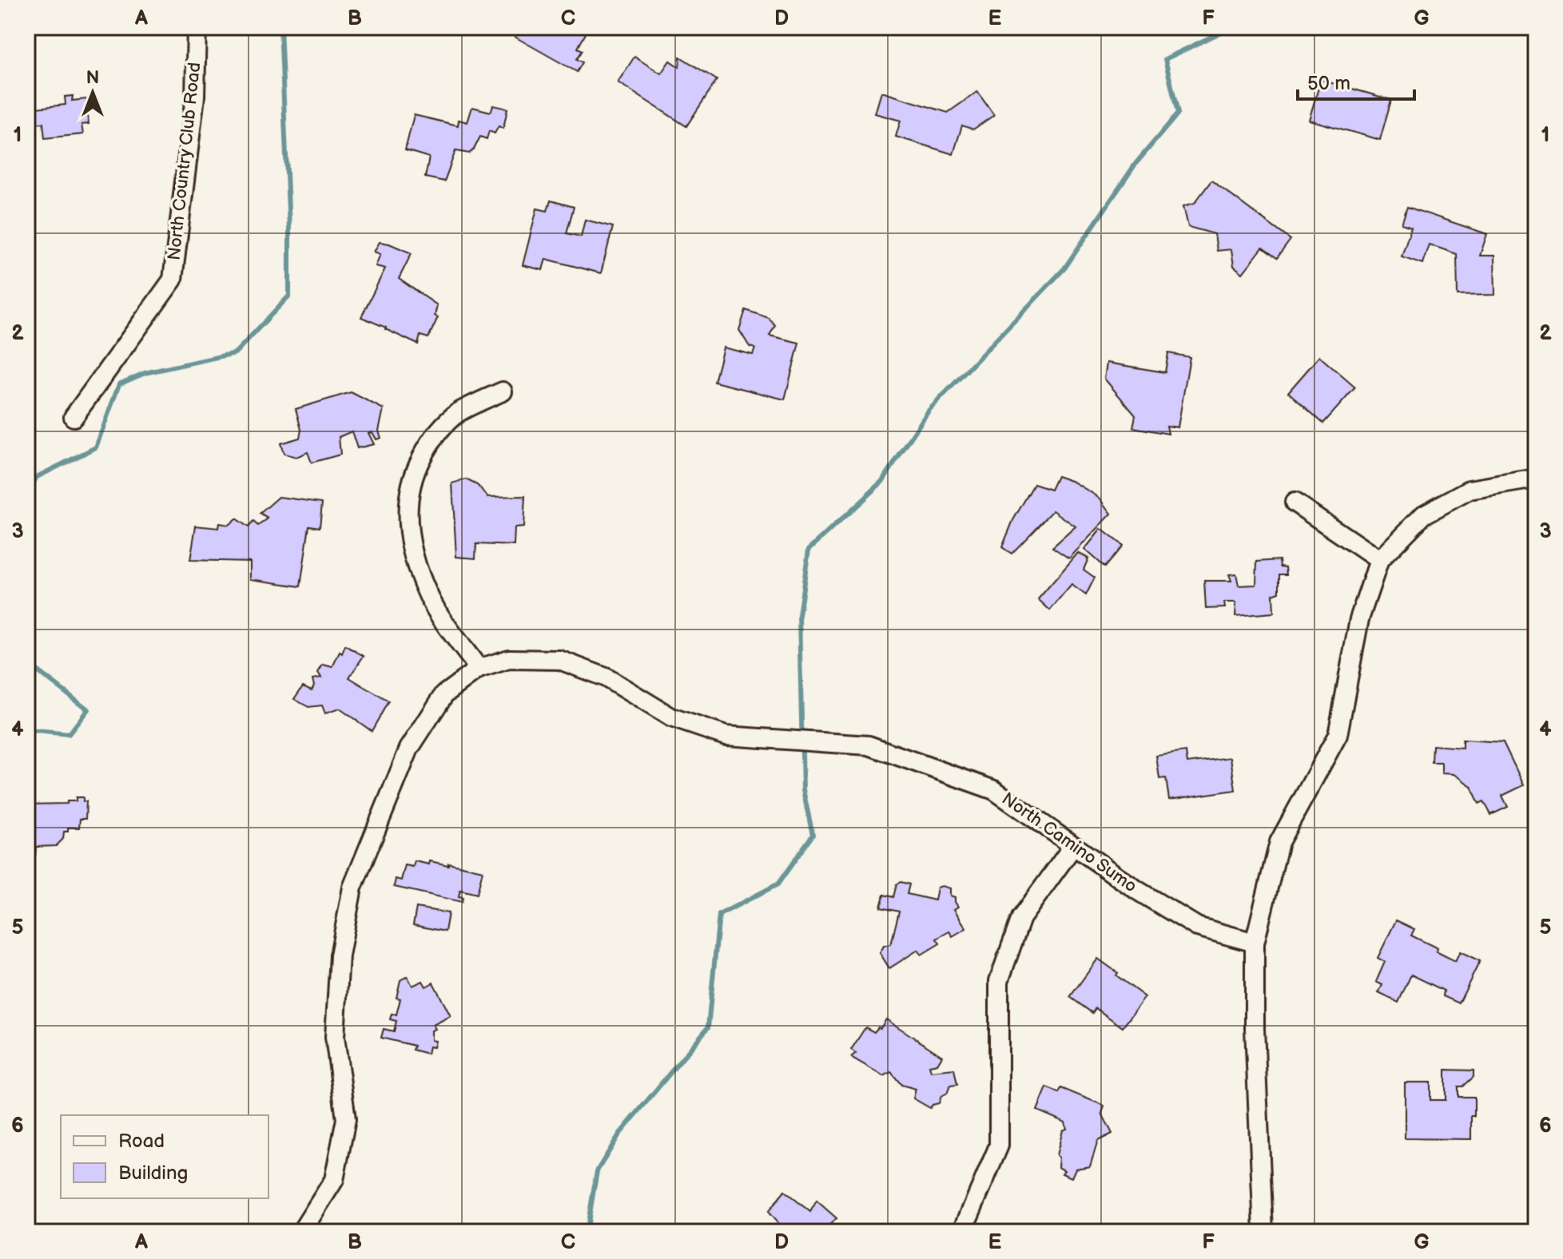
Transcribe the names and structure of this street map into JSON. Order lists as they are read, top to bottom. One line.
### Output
{"streets":{"street":["North Country Club Road","North Camino Sumo"]},"legend":["Road","Building"],"scale_bar":"50 m","north":"top","grid":{"columns":["A","B","C","D","E","F","G"],"rows":["1","2","3","4","5","6"]}}
